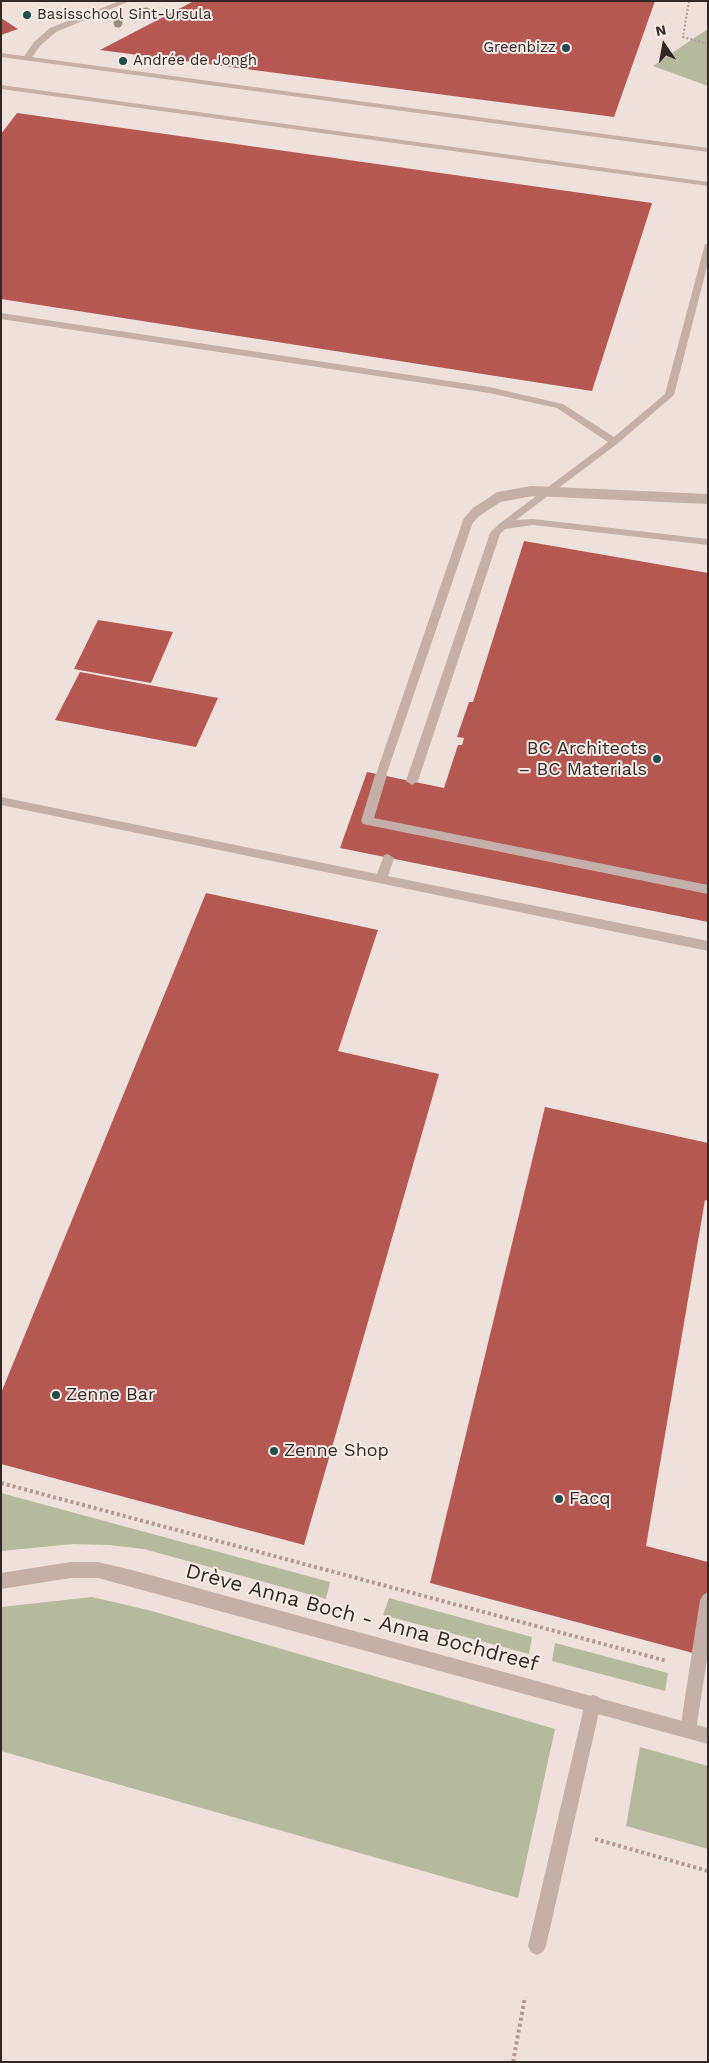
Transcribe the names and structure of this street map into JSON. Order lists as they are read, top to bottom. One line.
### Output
{"streets":{"street":["Drève Anna Boch - Anna Bochdreef"]},"places":["Basisschool Sint-Ursula","Greenbizz","Andrée de Jongh","BC Architects – BC Materials","Zenne Bar","Zenne Shop","Facq"],"north":"top"}
